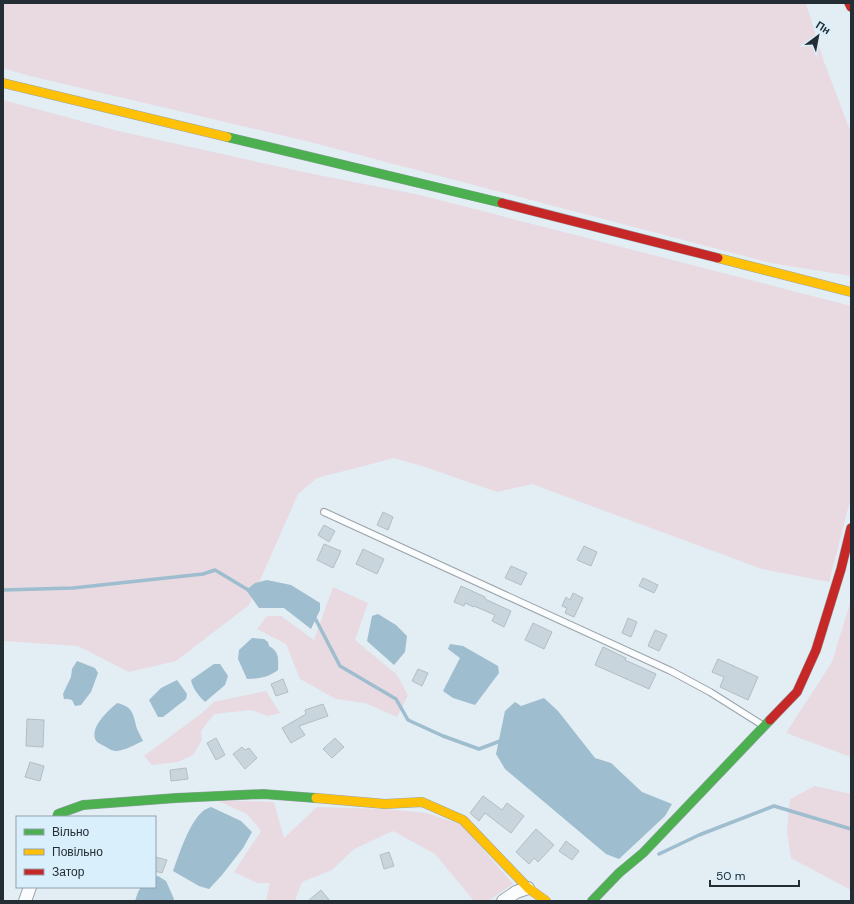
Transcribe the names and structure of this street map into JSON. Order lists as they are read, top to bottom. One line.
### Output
{"legend":["Вільно","Повільно","Затор"],"scale_bar":"50 m","north":"top right"}
